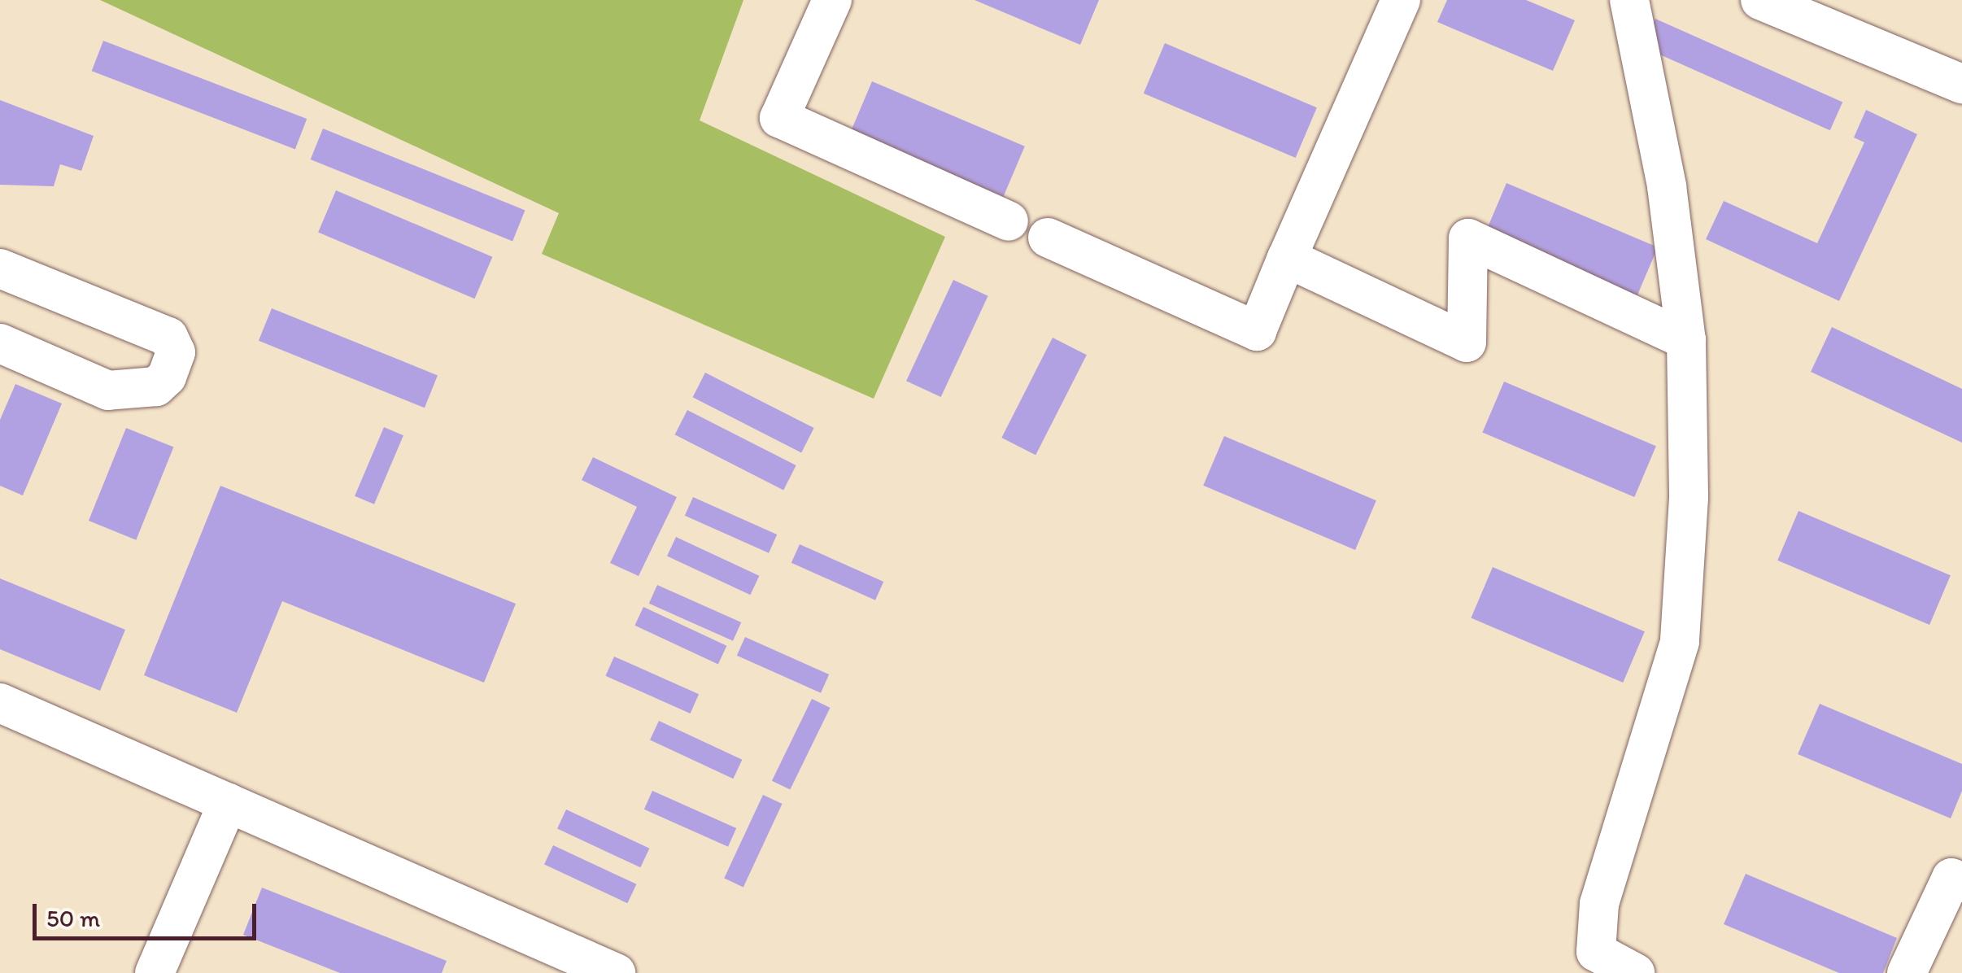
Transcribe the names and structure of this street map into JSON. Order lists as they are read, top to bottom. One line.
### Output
{"scale_bar":"50 m"}
